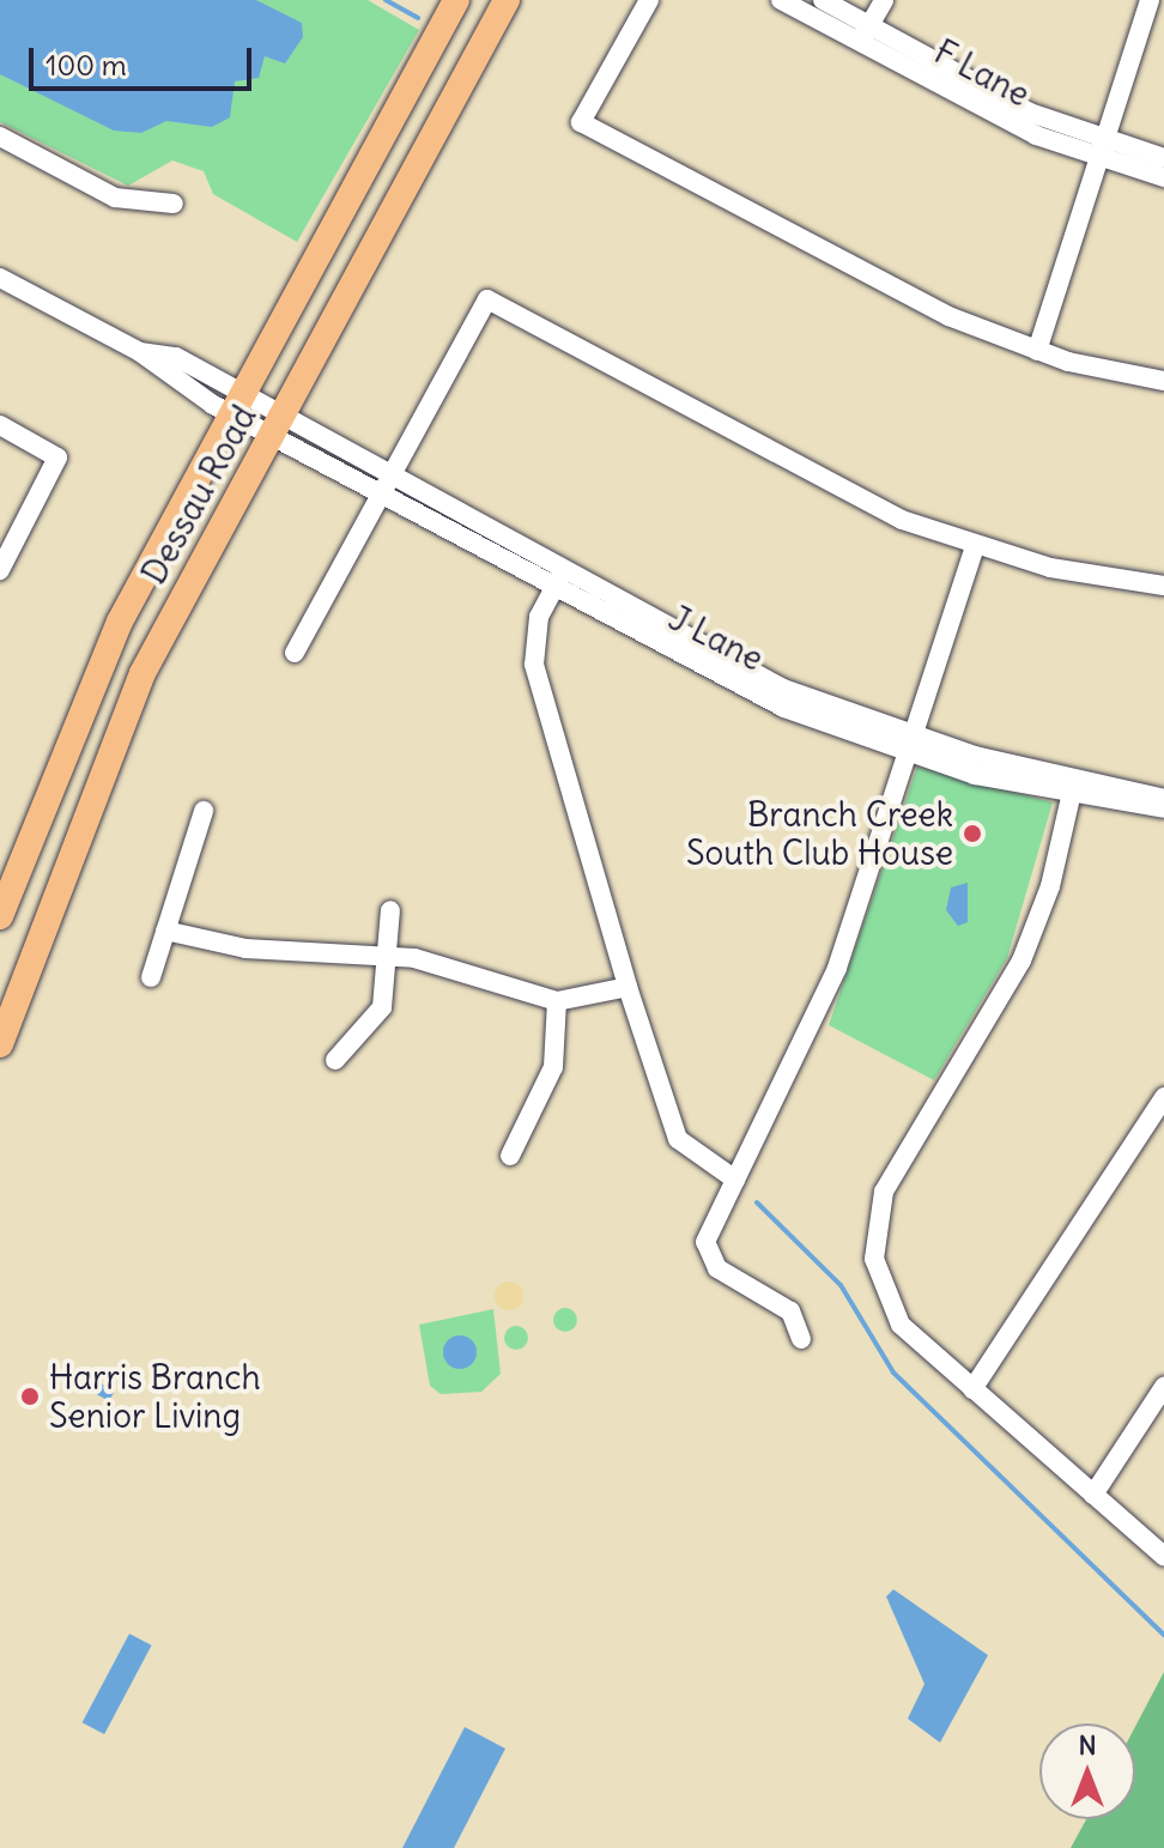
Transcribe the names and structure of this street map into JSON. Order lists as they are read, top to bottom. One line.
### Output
{"streets":{"main road":["Dessau Road"],"street":["F Lane","J Lane"]},"crossings":[["Dessau Road","J Lane"]],"places":["Branch Creek South Club House","Harris Branch Senior Living"],"scale_bar":"100 m","north":"top"}
